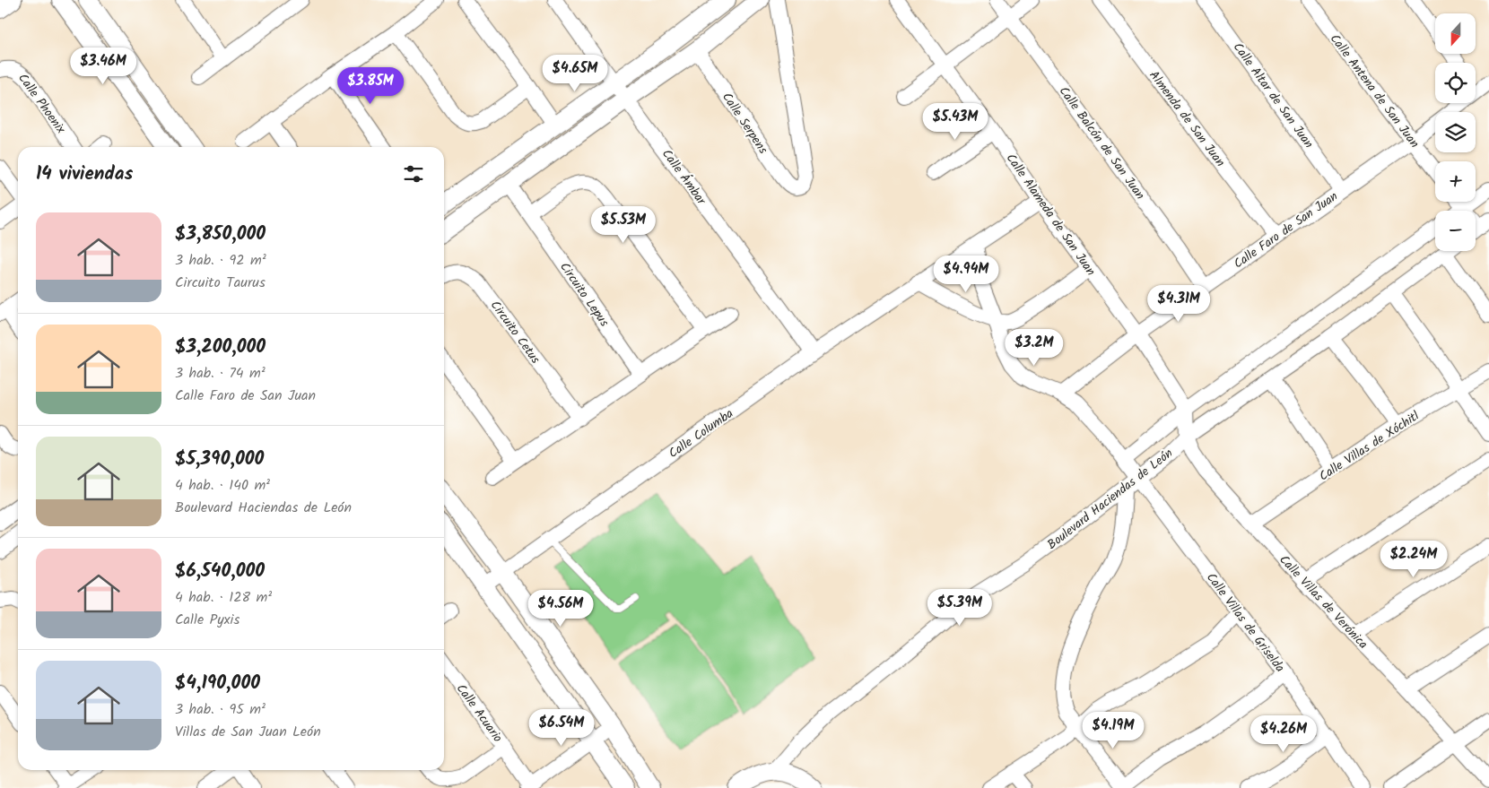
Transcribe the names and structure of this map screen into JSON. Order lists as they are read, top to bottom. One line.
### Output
{"streets":{"street":["Calle Antena de San Juan","Calle Altar de San Juan","Calle Phoenix","Almenda de San Juan","Calle Serpens","Calle Balcón de San Juan","Calle Ámbar","Calle Alameda de San Juan","Calle Faro de San Juan","Circuito Lepus","Circuito Cetus","Calle Columba","Calle Villas de Xóchitl","Boulevard Haciendas de León","Calle Villas de Verónica","Calle Villas de Griselda","Calle Acuario"]},"crossings":[["Calle Antena de San Juan","Calle Faro de San Juan"],["Calle Altar de San Juan","Calle Faro de San Juan"],["Almenda de San Juan","Calle Faro de San Juan"],["Calle Balcón de San Juan","Calle Faro de San Juan"],["Calle Ámbar","Calle Columba"],["Calle Alameda de San Juan","Calle Faro de San Juan"],["Calle Alameda de San Juan","Calle Columba"],["Calle Alameda de San Juan","Boulevard Haciendas de León"],["Calle Alameda de San Juan","Calle Villas de Verónica"],["Calle Faro de San Juan","Calle Villas de Griselda"],["Calle Columba","Calle Villas de Griselda"],["Calle Villas de Xóchitl","Calle Villas de Verónica"],["Boulevard Haciendas de León","Calle Villas de Verónica"],["Boulevard Haciendas de León","Calle Villas de Griselda"]],"north":"bottom","page":{"map_buttons":["+","−"],"price":["$3.46M","$4.65M","$3.85M","$5.43M","$5.53M","$4.94M","$4.31M","$3.2M","$2.24M","$5.39M","$4.56M","$6.54M","$4.19M","$4.26M"],"heading":"14 viviendas","list":[{"name":"$3,850,000","note":"3 hab. · 92 m² · Circuito Taurus"},{"name":"$3,200,000","note":"3 hab. · 74 m² · Calle Faro de San Juan"},{"name":"$5,390,000","note":"4 hab. · 140 m² · Boulevard Haciendas de León"},{"name":"$6,540,000","note":"4 hab. · 128 m² · Calle Pyxis"},{"name":"$4,190,000","note":"3 hab. · 95 m² · Villas de San Juan León"}]}}
